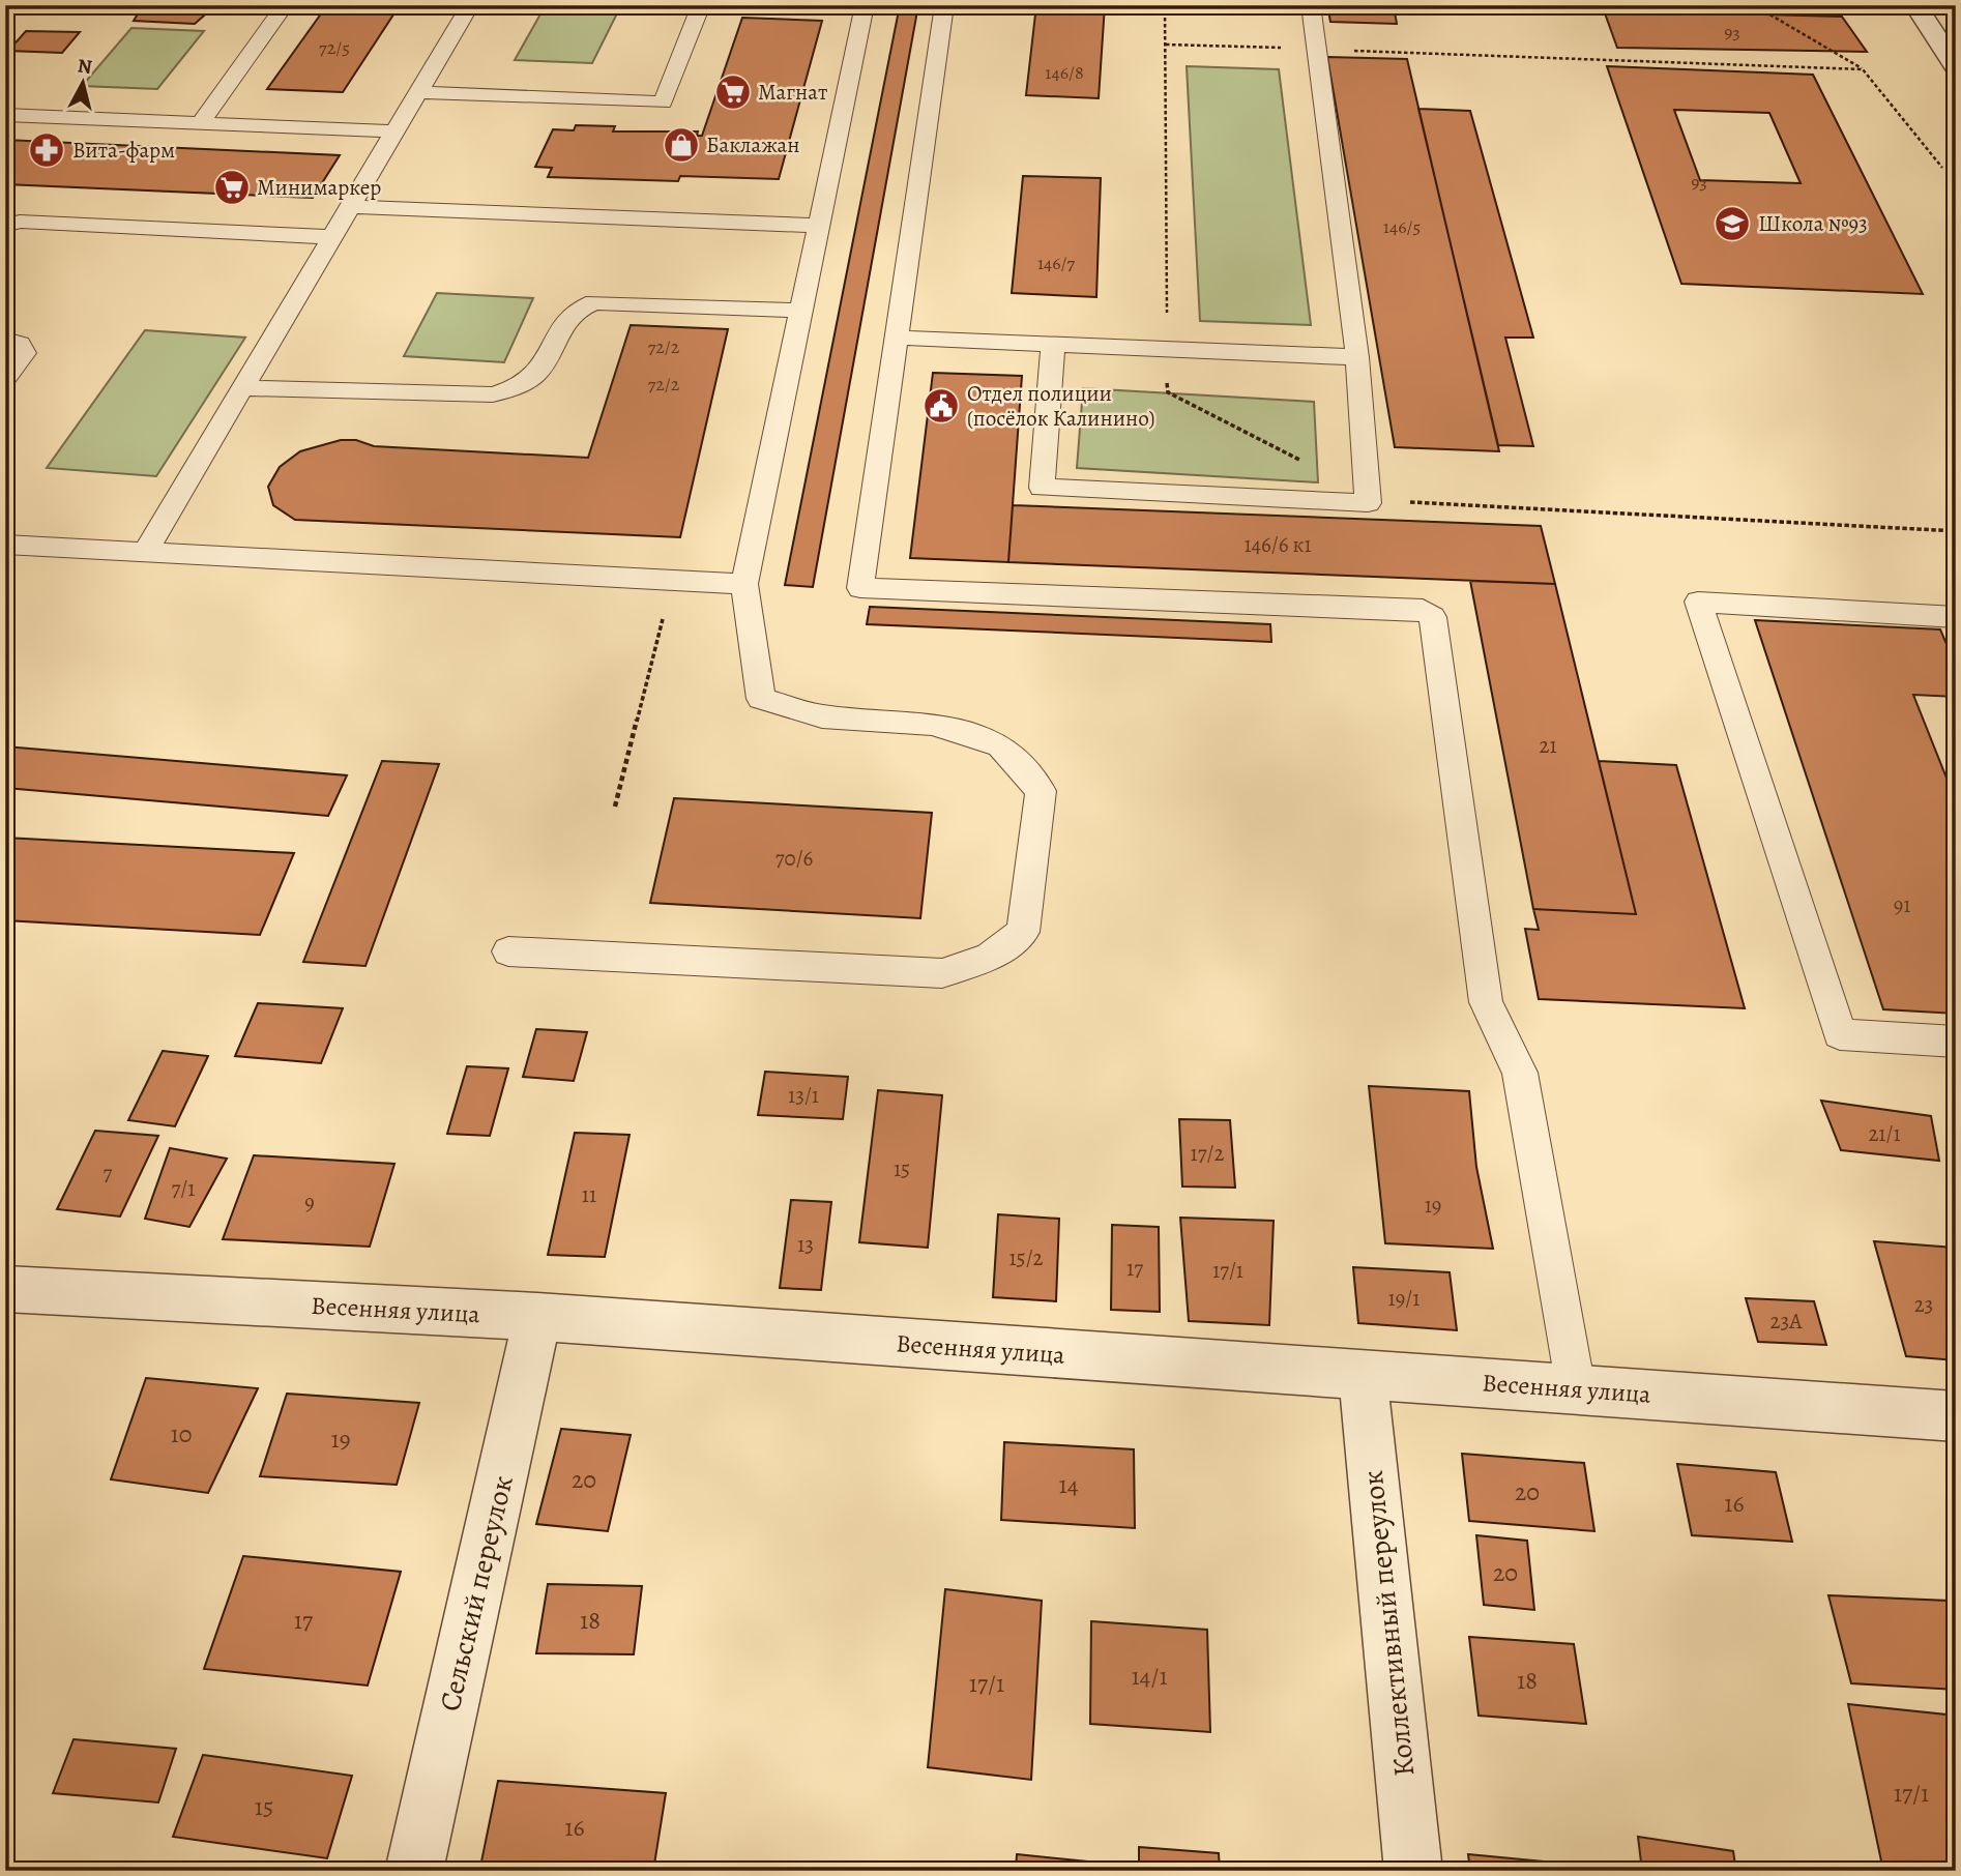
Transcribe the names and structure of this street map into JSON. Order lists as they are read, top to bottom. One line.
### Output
{"streets":{"street":["Весенняя улица","Сельский переулок","Коллективный переулок"]},"crossings":[["Весенняя улица","Сельский переулок"],["Весенняя улица","Коллективный переулок"]],"places":{"supermarket":["Магнат","Минимаркер"],"shop":["Баклажан"],"pharmacy":["Вита-фарм"],"school or university":["Школа №93"],"public building":["Отдел полиции (посёлок Калинино)"]},"house_numbers":["93","72/5","146/8","93","146/5","146/7","72/2","72/2","146/6 к1","21","70/6","91","13/1","21/1","17/2","15","7","7/1","11","9","19","13","15/2","17","17/1","19/1","23","23А","10","19","20","14","20","16","20","17","18","14/1","18","17/1","17/1","15","16"],"north":"top"}
